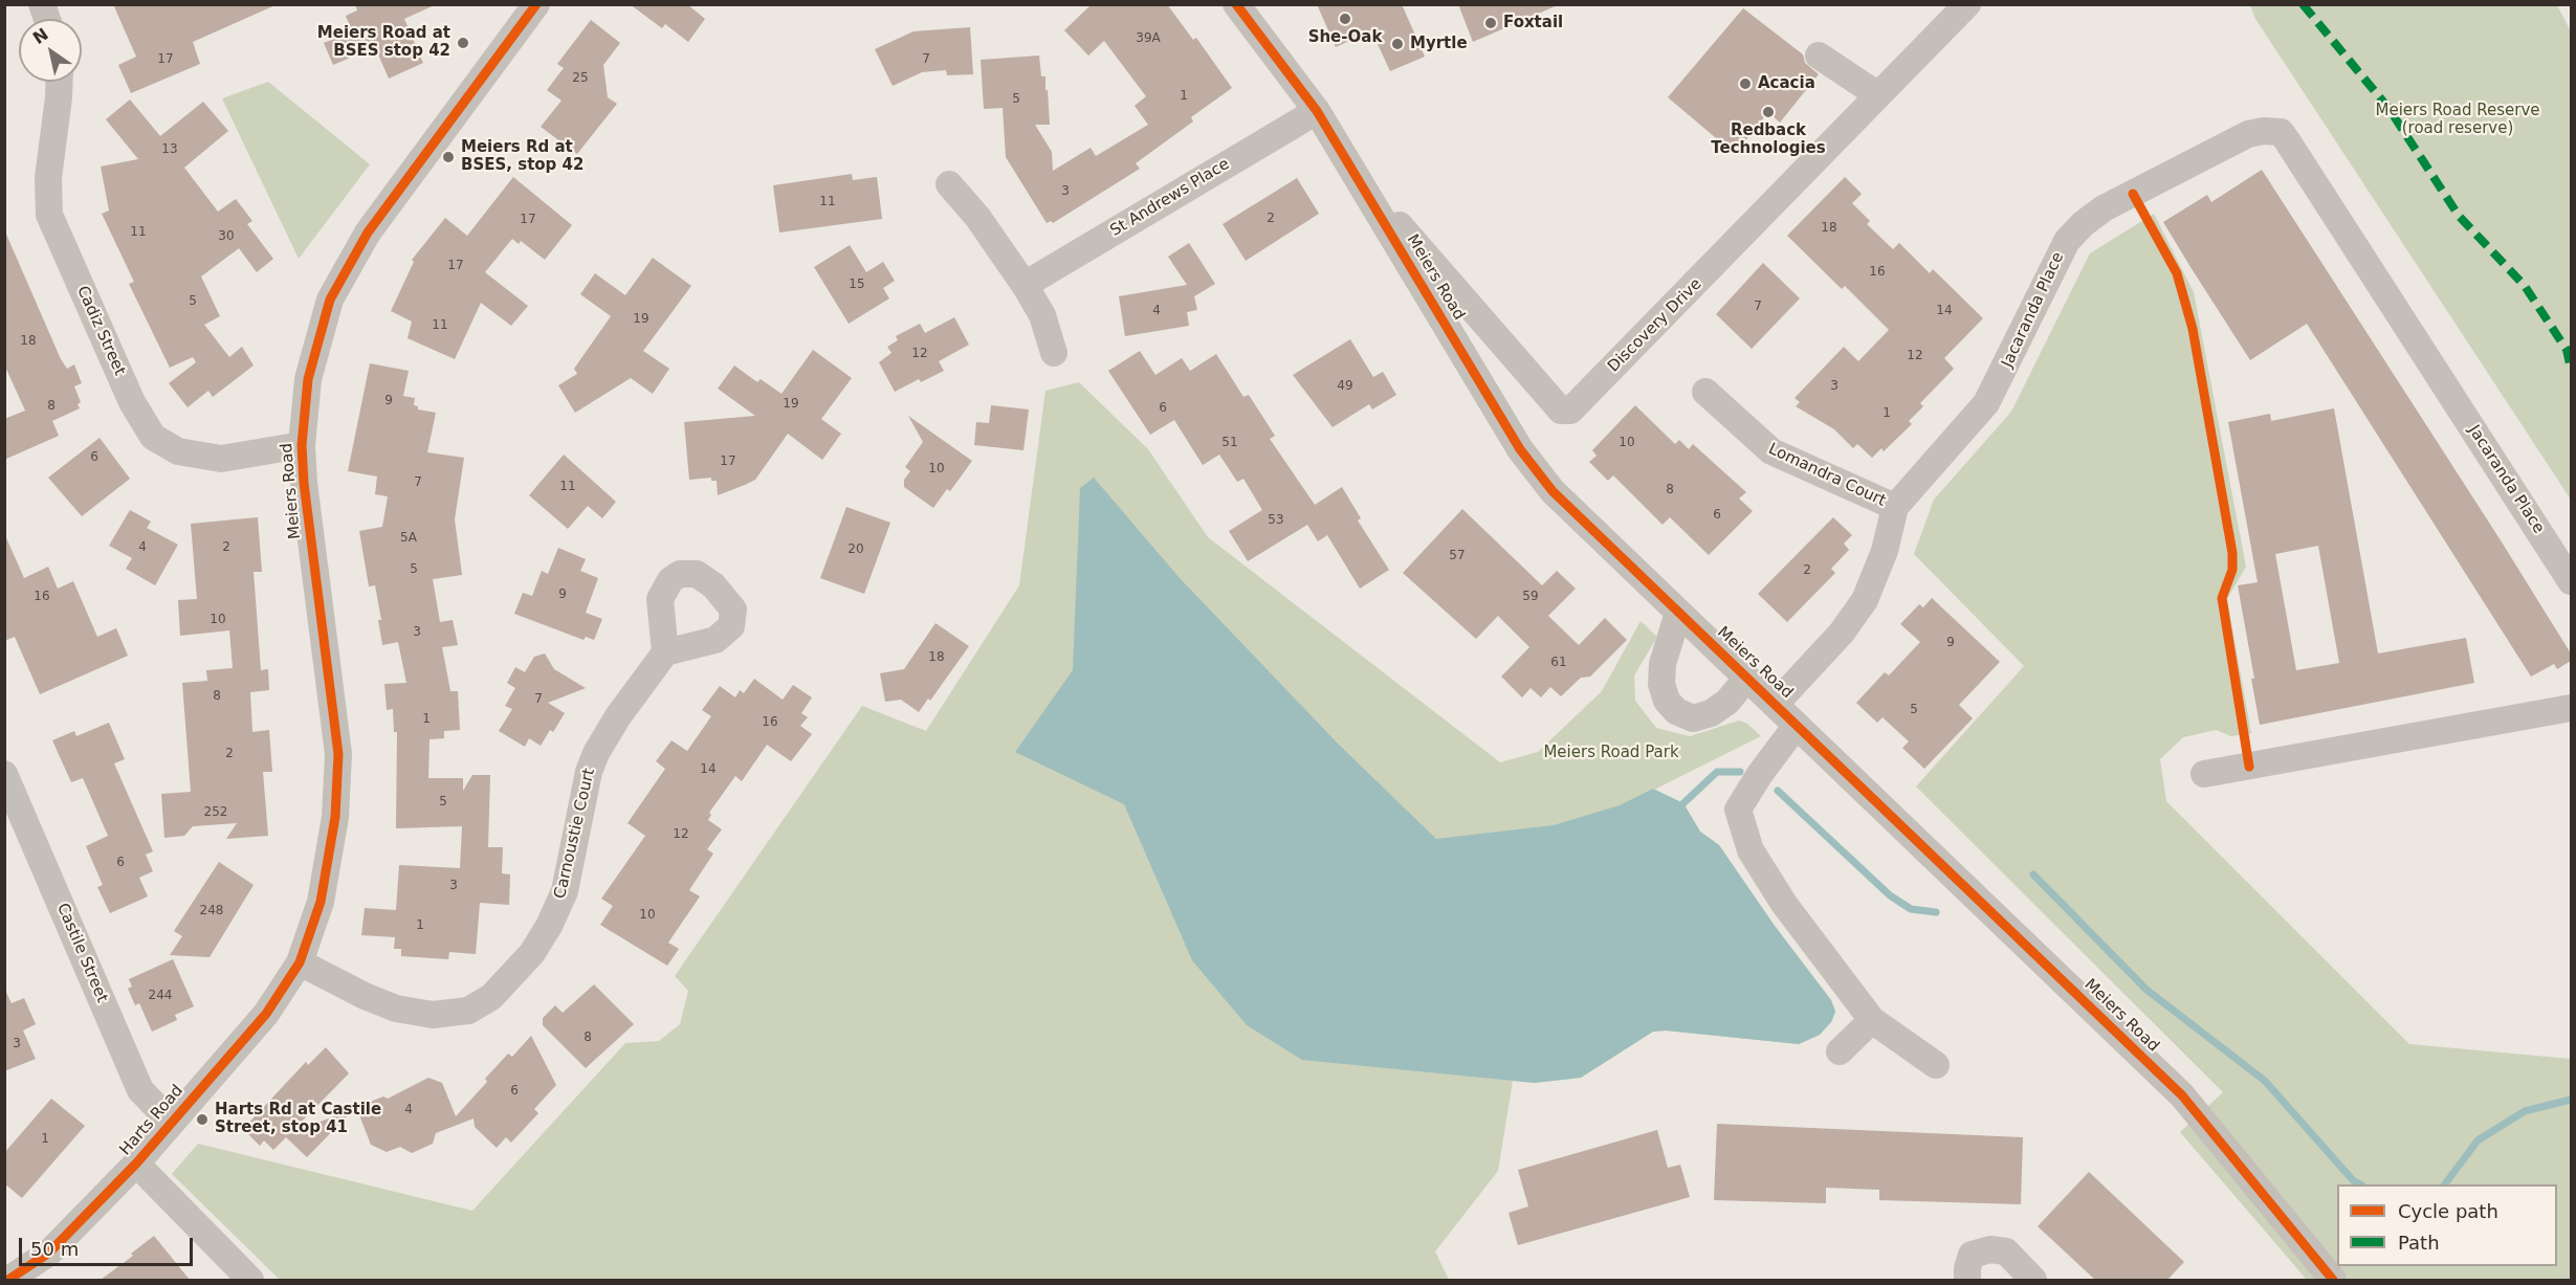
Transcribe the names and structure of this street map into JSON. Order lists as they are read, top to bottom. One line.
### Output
{"streets":{"street":["St Andrews Place","Meiers Road","Jacaranda Place","Discovery Drive","Cadiz Street","Lomandra Court","Carnoustie Court","Castile Street","Harts Road"]},"crossings":[["St Andrews Place","Meiers Road"],["Meiers Road","Jacaranda Place"],["Meiers Road","Discovery Drive"],["Meiers Road","Cadiz Street"],["Meiers Road","Carnoustie Court"],["Meiers Road","Harts Road"],["Jacaranda Place","Lomandra Court"],["Carnoustie Court","Harts Road"],["Castile Street","Harts Road"]],"parks":["Meiers Road Reserve (road reserve)","Meiers Road Park"],"places":["She-Oak","Foxtail","Meiers Road at BSES stop 42","Myrtle","Acacia","Redback Technologies","Meiers Rd at BSES, stop 42","Harts Rd at Castile Street, stop 41"],"house_numbers":["39A","17","7","25","1","5","13","3","11","2","17","18","11","30","17","16","15","5","7","4","14","19","11","18","12","12","49","3","9","19","8","6","1","51","10","6","17","10","7","11","8","6","53","5A","4","2","20","57","5","2","9","16","59","10","3","9","18","61","8","7","5","1","16","2","14","5","252","12","6","3","248","10","1","244","8","3","6","4","1"],"legend":["Cycle path","Path"],"scale_bar":"50 m","north":"top left"}
